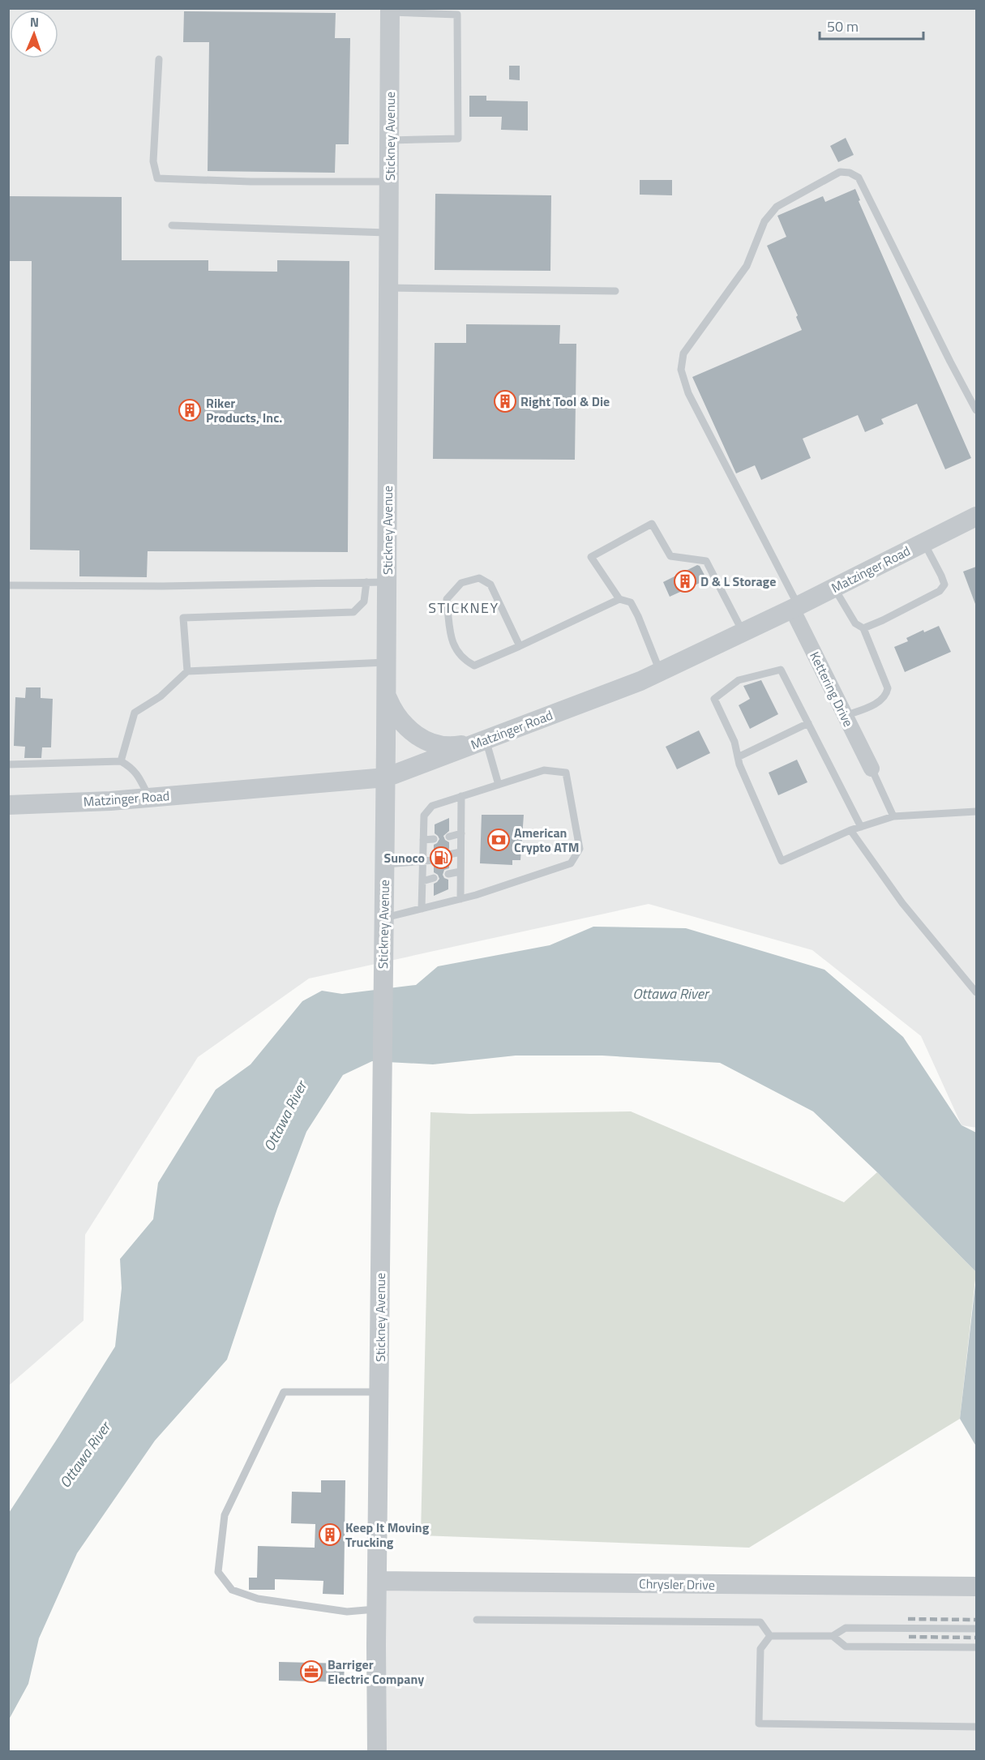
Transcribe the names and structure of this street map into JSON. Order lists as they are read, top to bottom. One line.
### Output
{"streets":{"street":["Stickney Avenue","Matzinger Road","Kettering Drive","Chrysler Drive"]},"crossings":[["Stickney Avenue","Matzinger Road"],["Stickney Avenue","Chrysler Drive"],["Matzinger Road","Kettering Drive"]],"districts":["STICKNEY"],"water":["Ottawa River"],"places":{"building":["Right Tool & Die","Riker Products, Inc.","D & L Storage","Keep It Moving Trucking"],"bank":["American Crypto ATM"],"fuel station":["Sunoco"],"office":["Barriger Electric Company"]},"scale_bar":"50 m","north":"top"}
